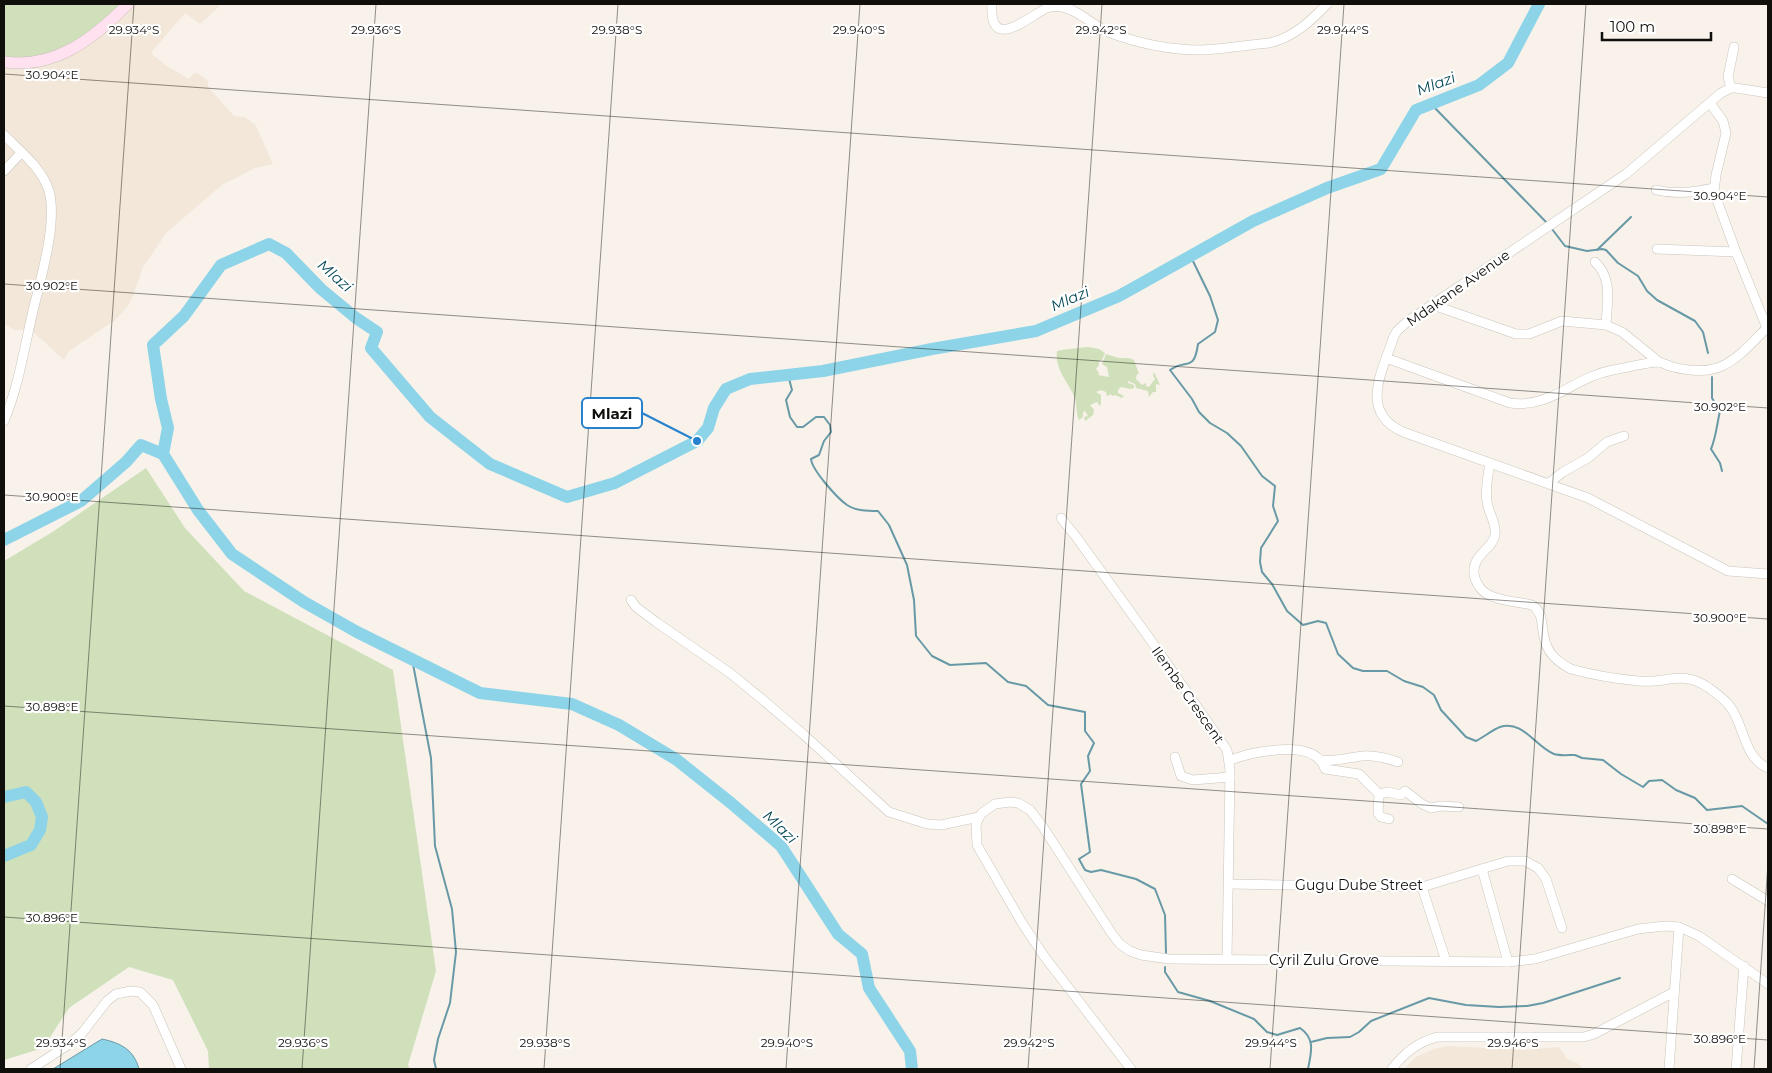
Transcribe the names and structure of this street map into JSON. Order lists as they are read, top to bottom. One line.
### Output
{"streets":{"street":["Mdakane Avenue","Ilembe Crescent","Gugu Dube Street","Cyril Zulu Grove"]},"crossings":[["Ilembe Crescent","Gugu Dube Street"],["Ilembe Crescent","Cyril Zulu Grove"]],"water":["Mlazi"],"places":["Mlazi"],"scale_bar":"100 m","coordinates":["29.934°S","29.936°S","29.938°S","29.940°S","29.942°S","29.944°S","30.904°E","30.902°E","30.900°E","30.898°E","30.896°E","29.946°S"]}
